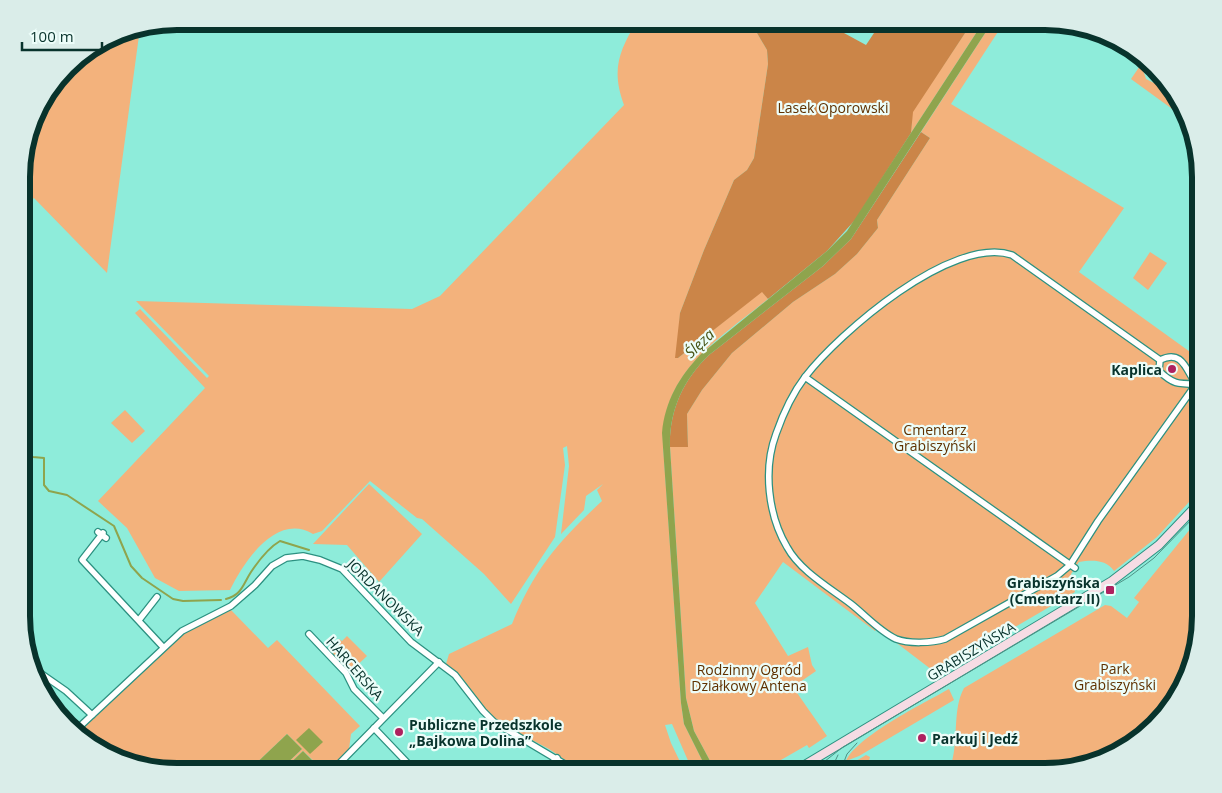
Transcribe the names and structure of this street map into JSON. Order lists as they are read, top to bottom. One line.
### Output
{"streets":{"main road":["GRABISZYŃSKA"],"street":["JORDANOWSKA","HARCERSKA"]},"crossings":[["JORDANOWSKA","HARCERSKA"]],"water":["Ślęza"],"parks":["Lasek Oporowski","Cmentarz Grabiszyński","Park Grabiszyński","Rodzinny Ogród Działkowy Antena"],"places":{"other":["Kaplica","Publiczne Przedszkole „Bajkowa Dolina”","Parkuj i Jedź"],"transit":["Grabiszyńska (Cmentarz II)"]},"scale_bar":"100 m"}
